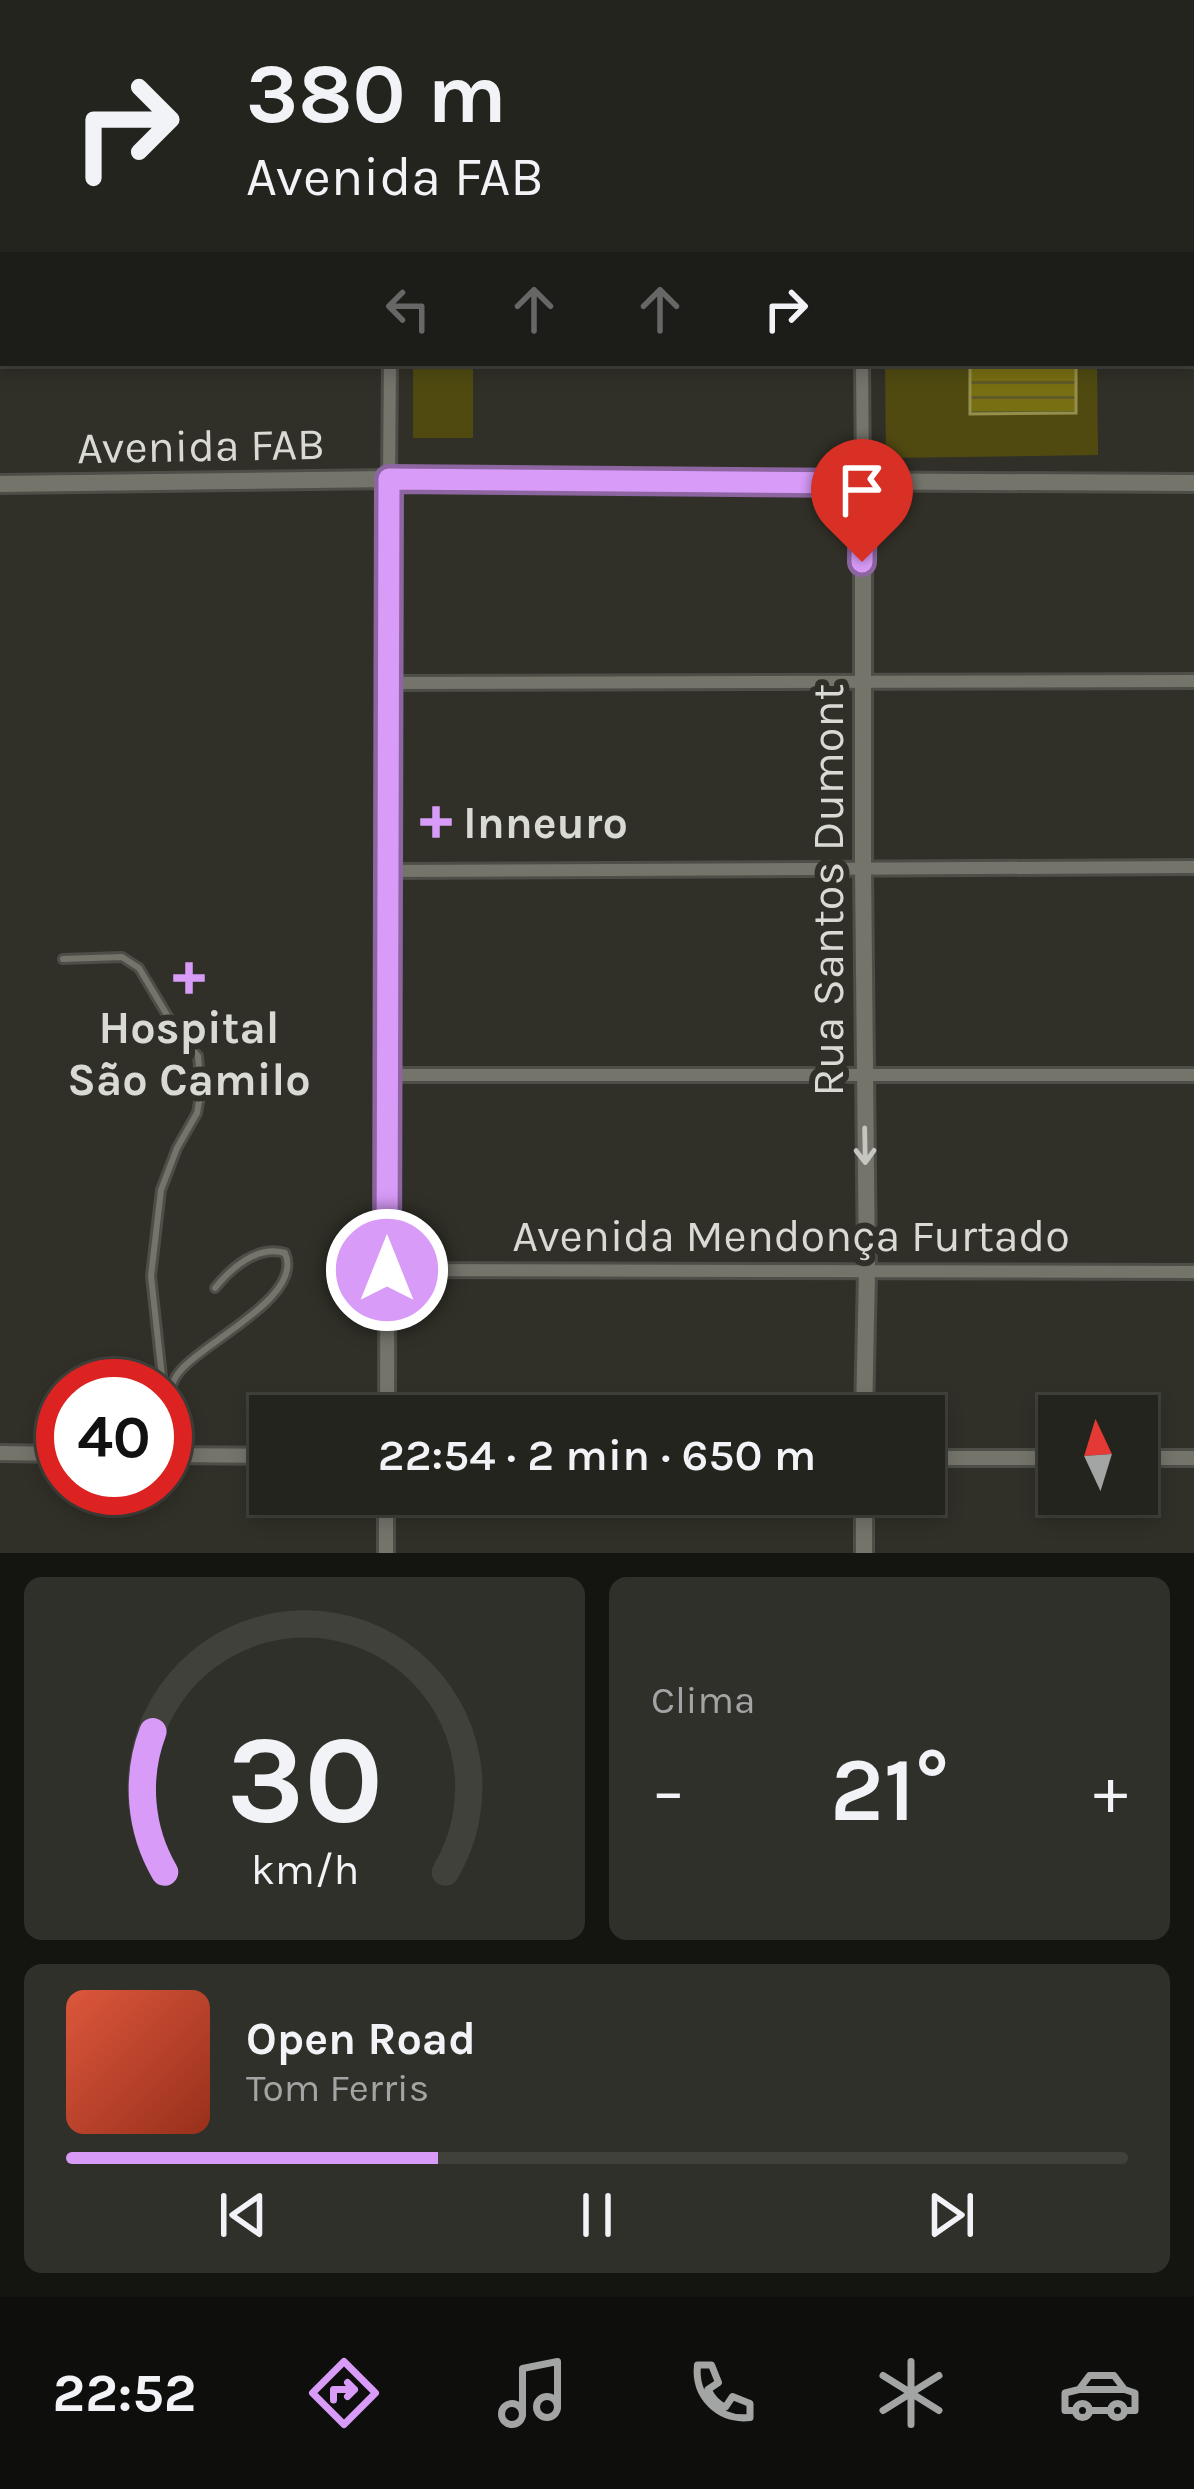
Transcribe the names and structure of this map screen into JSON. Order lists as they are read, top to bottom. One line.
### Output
{"streets":{"main road":["Avenida FAB","Rua Santos Dumont"],"street":["Avenida Mendonça Furtado"]},"crossings":[["Avenida FAB","Rua Santos Dumont"],["Rua Santos Dumont","Avenida Mendonça Furtado"]],"places":{"health":["Inneuro","Hospital São Camilo"]},"north":"top","page":{"turn":["380 m","Avenida FAB"],"limit":"40","trip":"22:54 · 2 min · 650 m","tile":"Clima","heat":["−","21°","+"],"song":["Open Road","Tom Ferris"],"tabs":"22:52","gauge":["30","km/h"]}}
